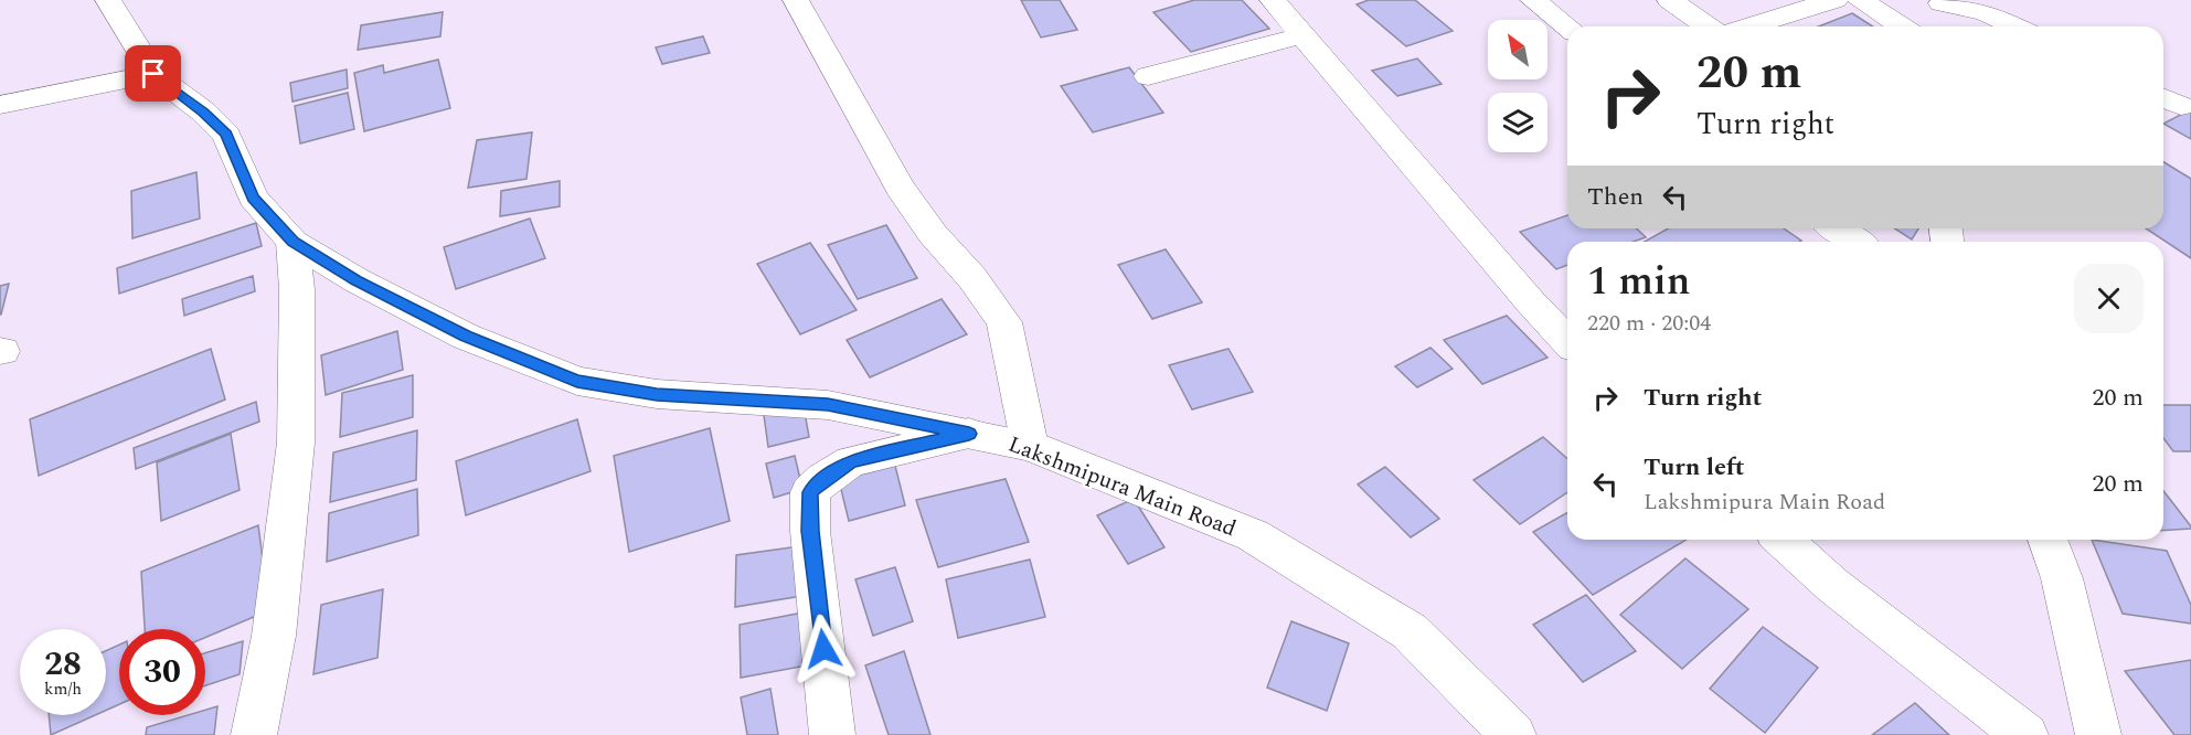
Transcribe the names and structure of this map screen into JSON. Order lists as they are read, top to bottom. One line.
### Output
{"streets":{"street":["Lakshmipura Main Road"]},"north":"top left","page":{"turn":["20 m","Turn right"],"then":"Then","heading":["1 min","220 m · 20:04"],"list":[{"name":"Turn right","value":"20 m"},{"name":"Turn left","note":"Lakshmipura Main Road","value":"20 m"}],"speed":"28 km/h","limit":"30"}}
